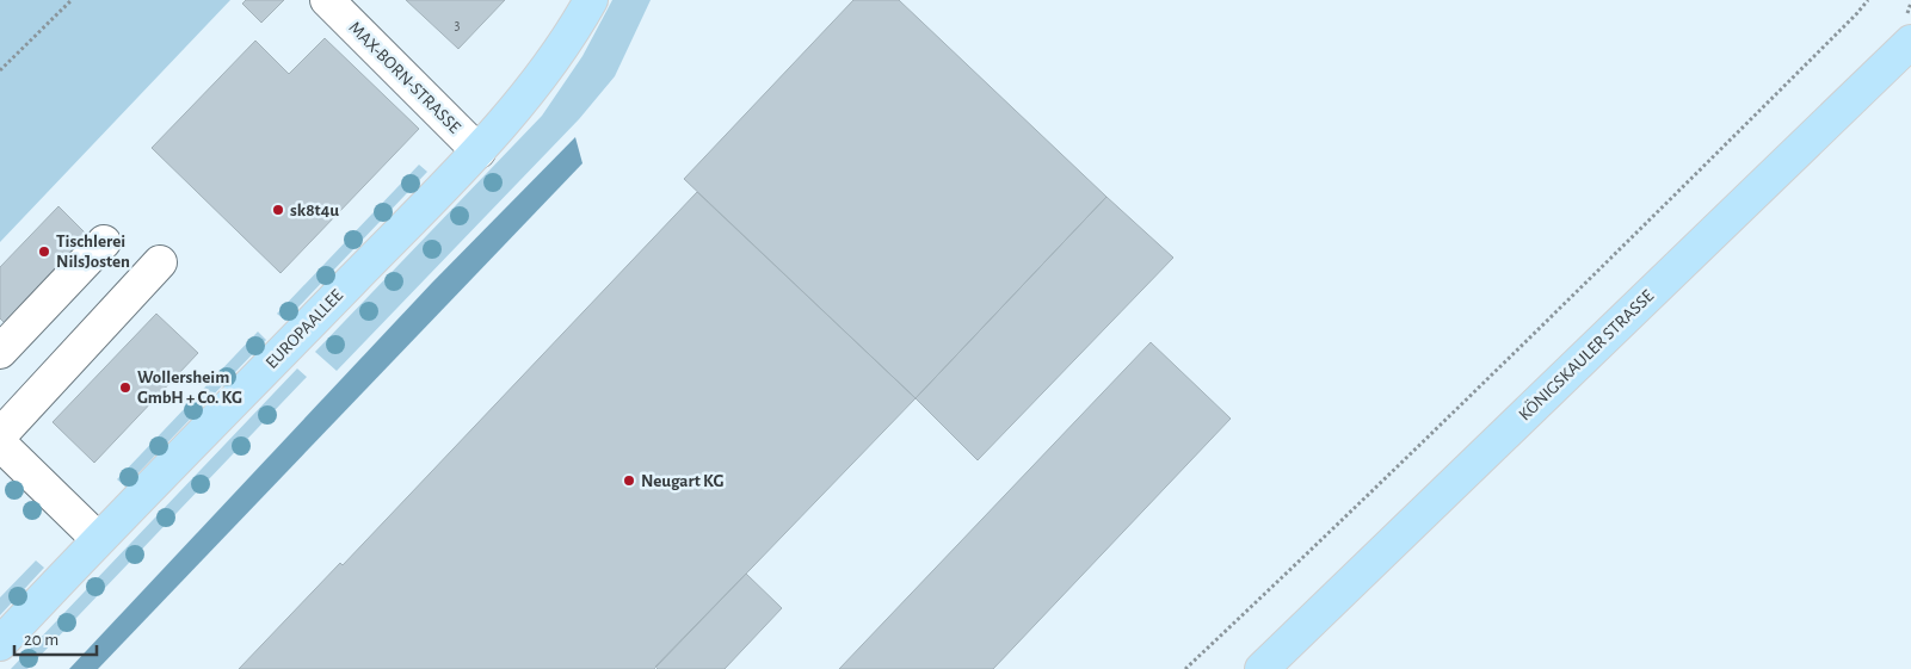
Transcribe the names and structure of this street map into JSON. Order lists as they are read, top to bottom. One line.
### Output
{"streets":{"main road":["EUROPAALLEE","KÖNIGSKAULER STRASSE"],"lane":["MAX-BORN-STRASSE"]},"crossings":[["MAX-BORN-STRASSE","EUROPAALLEE"]],"places":["sk8t4u","Tischlerei NilsJosten","Wollersheim GmbH + Co. KG","Neugart KG"],"house_numbers":["3"],"scale_bar":"20 m"}
